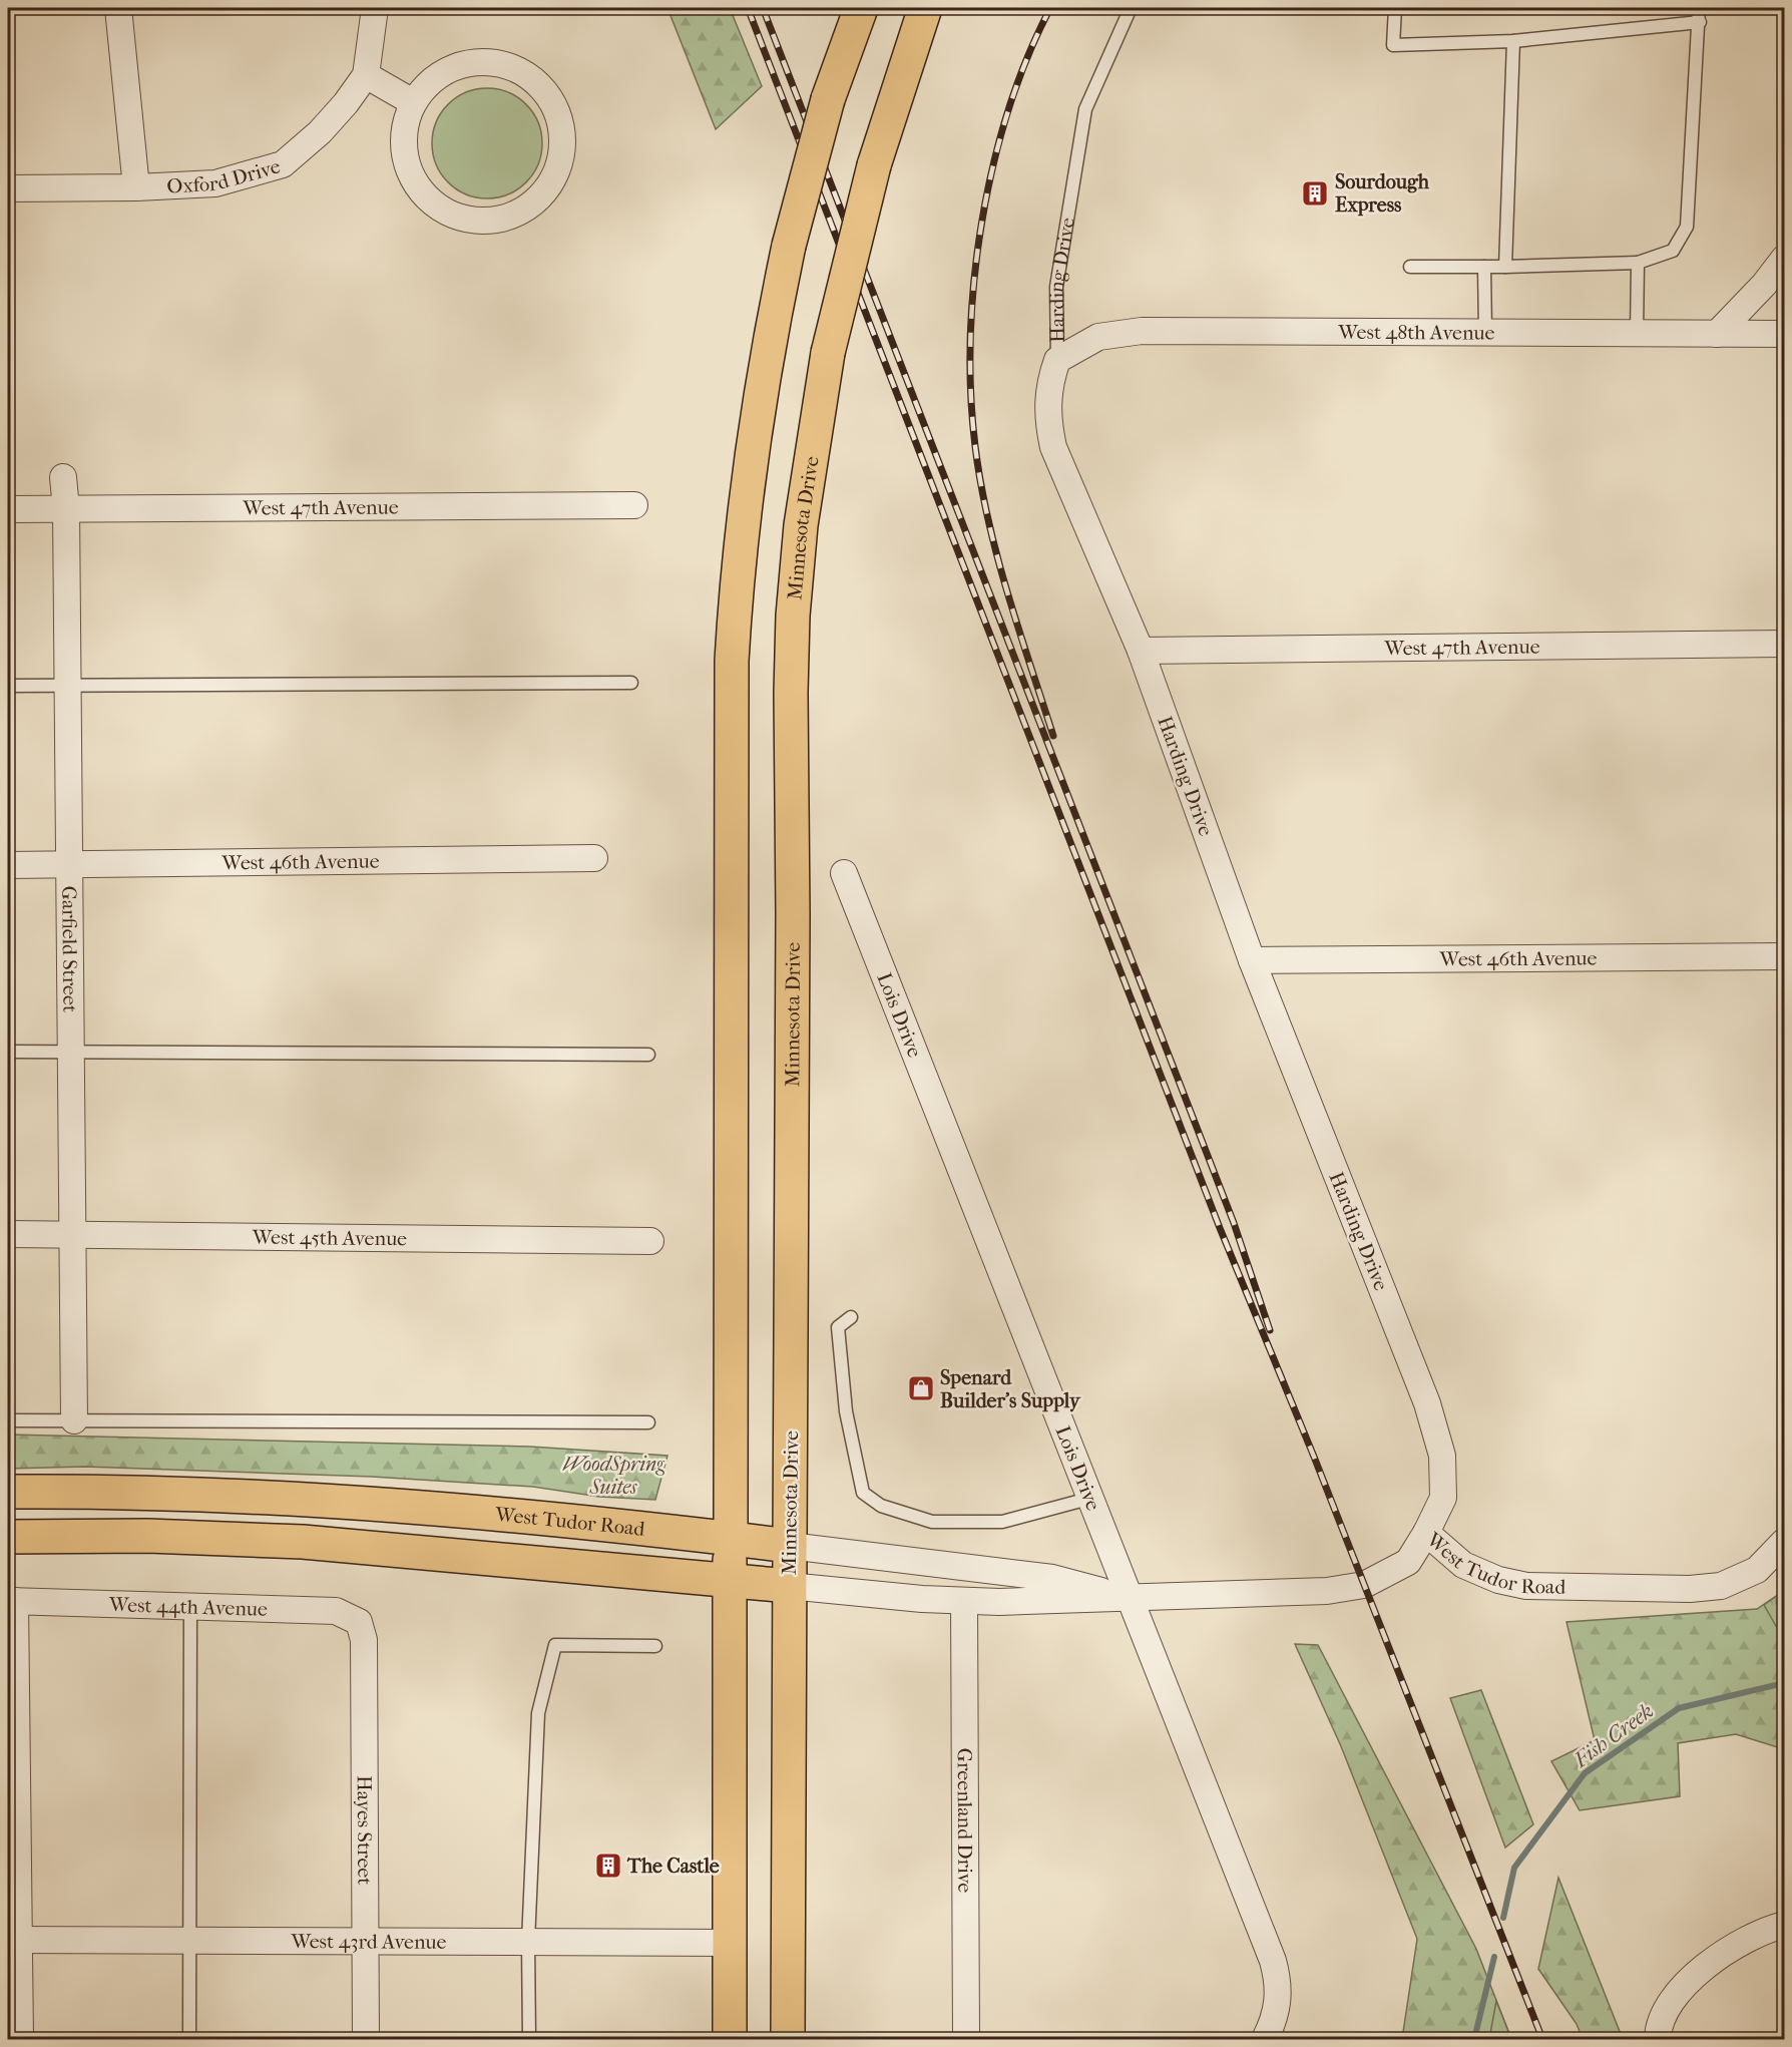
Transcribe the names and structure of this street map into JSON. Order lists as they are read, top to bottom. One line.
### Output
{"streets":{"main road":["Minnesota Drive","West Tudor Road"],"street":["Oxford Drive","Harding Drive","West 48th Avenue","West 47th Avenue","West 46th Avenue","Garfield Street","Lois Drive","West 45th Avenue","West 44th Avenue","Greenland Drive","Hayes Street","West 43rd Avenue"]},"crossings":[["Harding Drive","West 48th Avenue"],["Harding Drive","West 47th Avenue"],["Harding Drive","West 46th Avenue"],["Harding Drive","West Tudor Road"],["West 47th Avenue","Garfield Street"],["Minnesota Drive","West Tudor Road"],["West 46th Avenue","Garfield Street"],["Garfield Street","West 45th Avenue"],["Lois Drive","West Tudor Road"],["West Tudor Road","Greenland Drive"],["West 44th Avenue","Hayes Street"],["Hayes Street","West 43rd Avenue"]],"water":["Fish Creek"],"parks":["WoodSpring Suites"],"places":{"building":["Sourdough Express","The Castle"],"shop":["Spenard Builder's Supply"]}}
